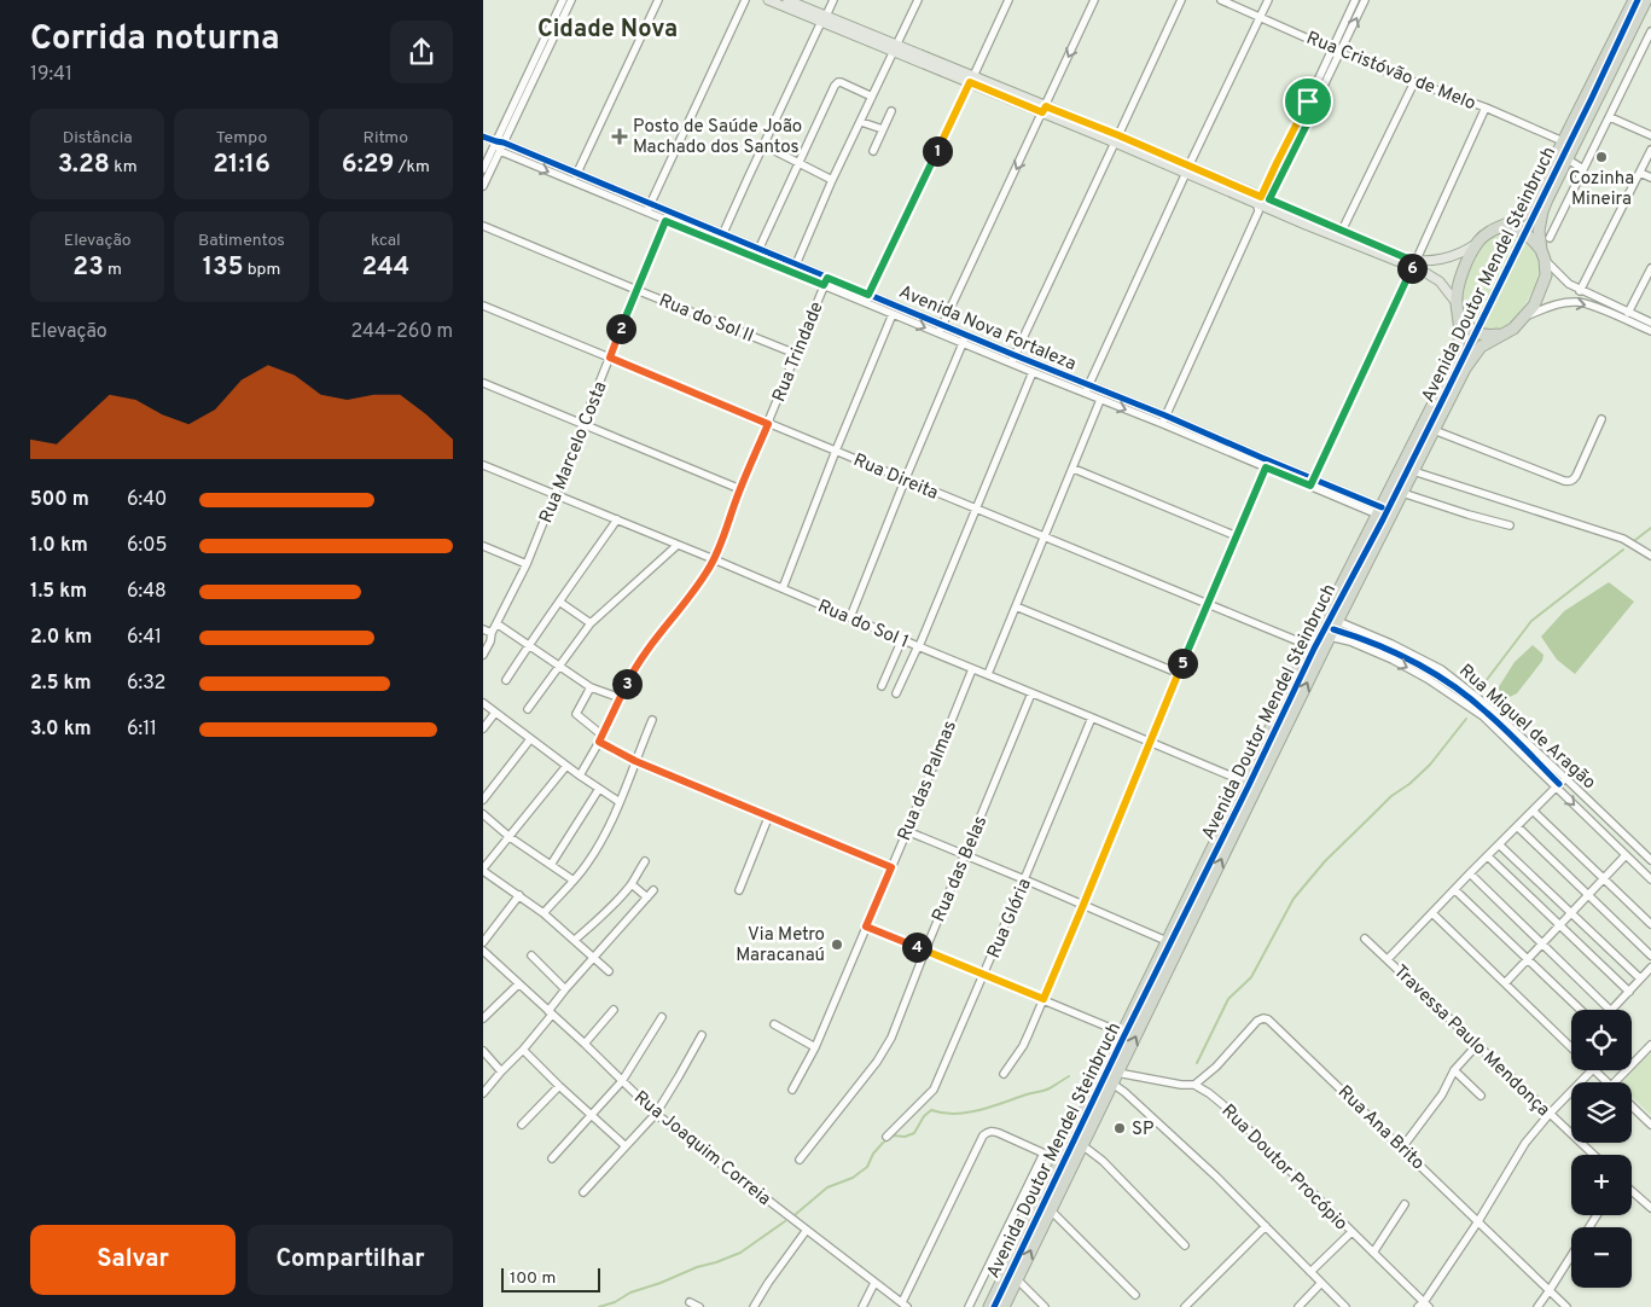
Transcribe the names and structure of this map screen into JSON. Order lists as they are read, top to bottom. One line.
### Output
{"streets":{"highway":["Avenida Doutor Mendel Steinbruch"],"street":["Rua Cristóvão de Melo","Rua do Sol II","Avenida Nova Fortaleza","Rua Trindade","Rua Marcelo Costa","Rua Direita","Rua do Sol 1","Rua Miguel de Aragão","Rua das Palmas","Rua das Belas","Rua Glória","Travessa Paulo Mendonça","Rua Ana Brito","Rua Joaquim Correia","Rua Doutor Procópio"]},"crossings":[["Avenida Doutor Mendel Steinbruch","Avenida Nova Fortaleza"],["Avenida Doutor Mendel Steinbruch","Rua Direita"],["Avenida Doutor Mendel Steinbruch","Rua do Sol 1"],["Avenida Doutor Mendel Steinbruch","Rua Miguel de Aragão"],["Avenida Doutor Mendel Steinbruch","Rua Doutor Procópio"],["Rua do Sol II","Rua Trindade"],["Rua do Sol II","Rua Marcelo Costa"],["Avenida Nova Fortaleza","Rua Trindade"],["Avenida Nova Fortaleza","Rua Marcelo Costa"],["Rua Trindade","Rua Direita"],["Rua Trindade","Rua do Sol 1"],["Rua Marcelo Costa","Rua Direita"],["Rua Marcelo Costa","Rua do Sol 1"],["Rua do Sol 1","Rua das Palmas"],["Rua do Sol 1","Rua das Belas"],["Rua do Sol 1","Rua Glória"],["Rua Ana Brito","Rua Doutor Procópio"]],"districts":["Cidade Nova"],"places":{"health":["Posto de Saúde João Machado dos Santos"],"other":["Cozinha Mineira","Via Metro Maracanaú","SP"]},"scale_bar":"100 m","page":{"heading":["Corrida noturna","19:41"],"stats":[["Distância","3.28 km"],["Tempo","21:16"],["Ritmo","6:29 /km"],["Elevação","23 m"],["Batimentos","135 bpm"],["kcal","244"]],"pins":["1","6","2","5","3","4"],"chart":["Elevação","244–260 m"],"list":[{"name":"500 m","note":"6:40"},{"name":"1.0 km","note":"6:05"},{"name":"1.5 km","note":"6:48"},{"name":"2.0 km","note":"6:41"},{"name":"2.5 km","note":"6:32"},{"name":"3.0 km","note":"6:11"}],"map_buttons":["+","−"],"buttons":["Salvar","Compartilhar"],"scale":"100 m"}}
